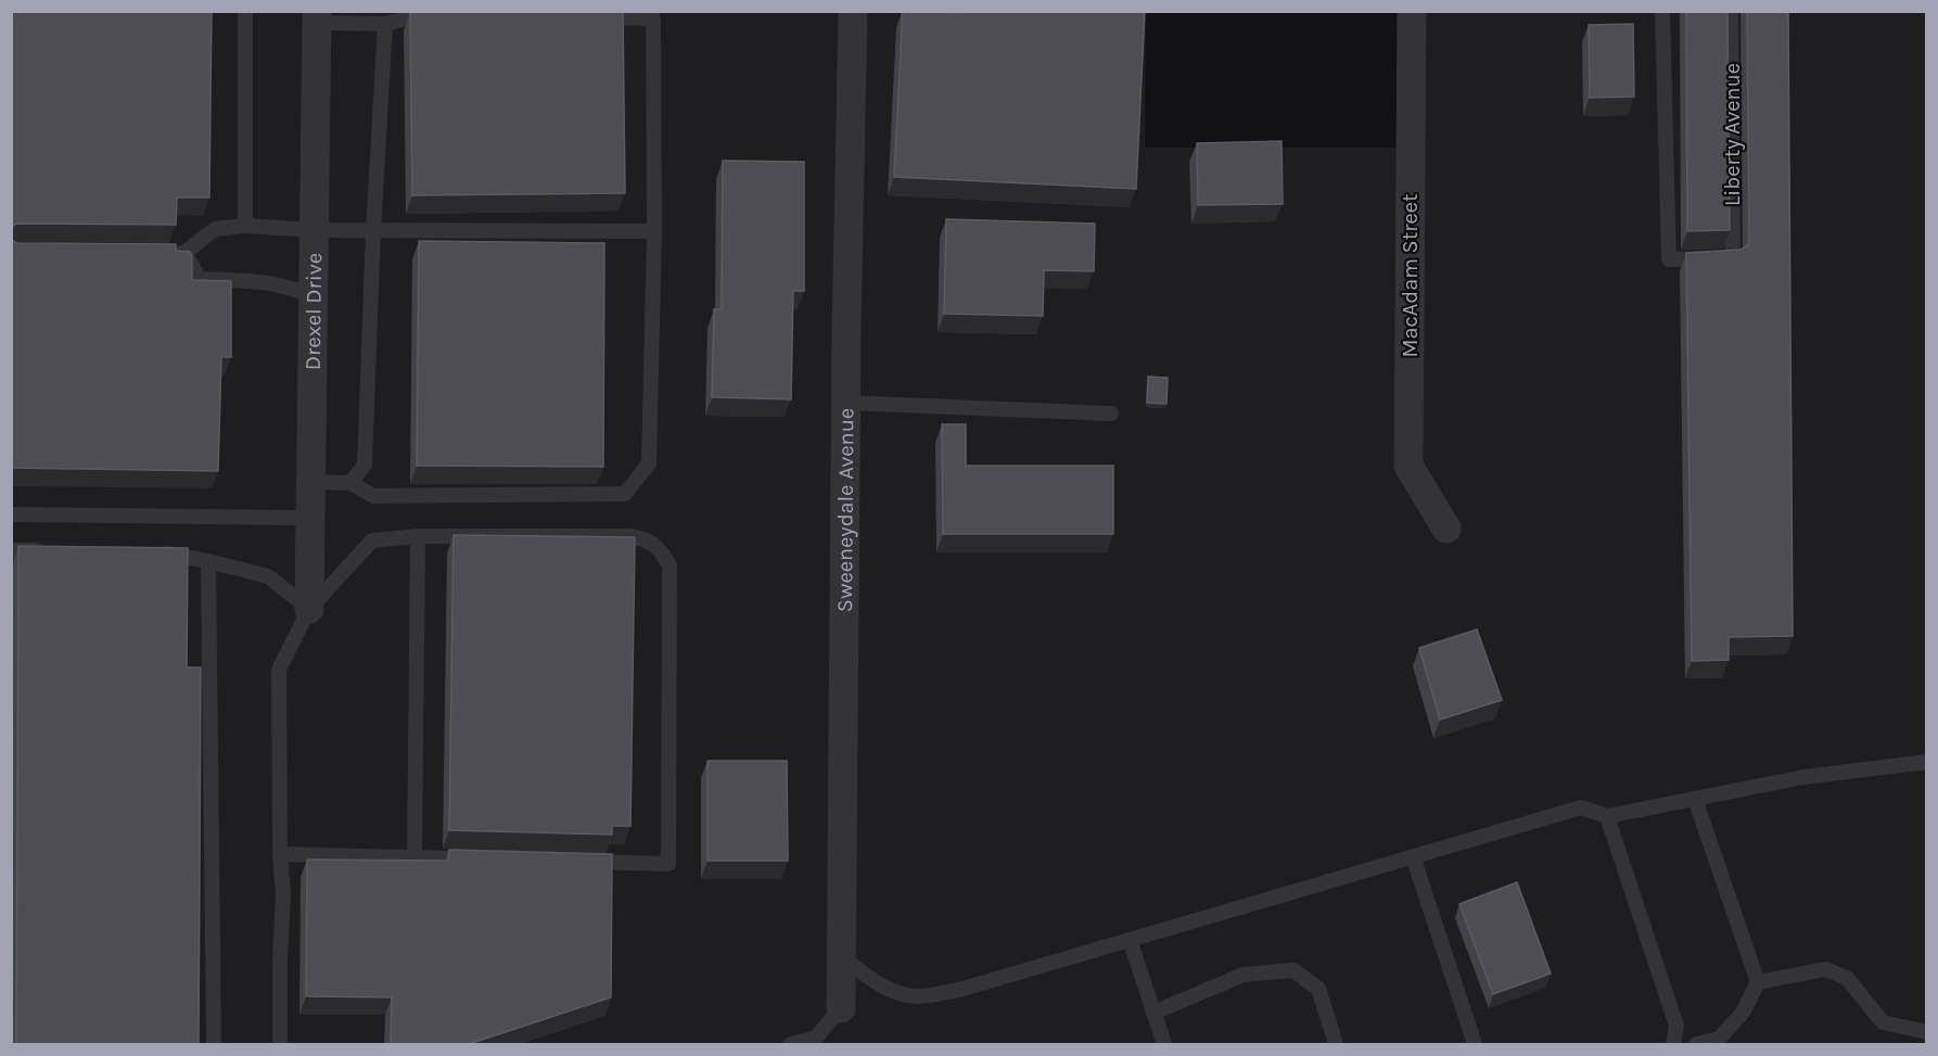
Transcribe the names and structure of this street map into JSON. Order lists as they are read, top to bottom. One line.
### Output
{"streets":{"street":["MacAdam Street","Drexel Drive","Sweeneydale Avenue"],"lane":["Liberty Avenue"]}}
